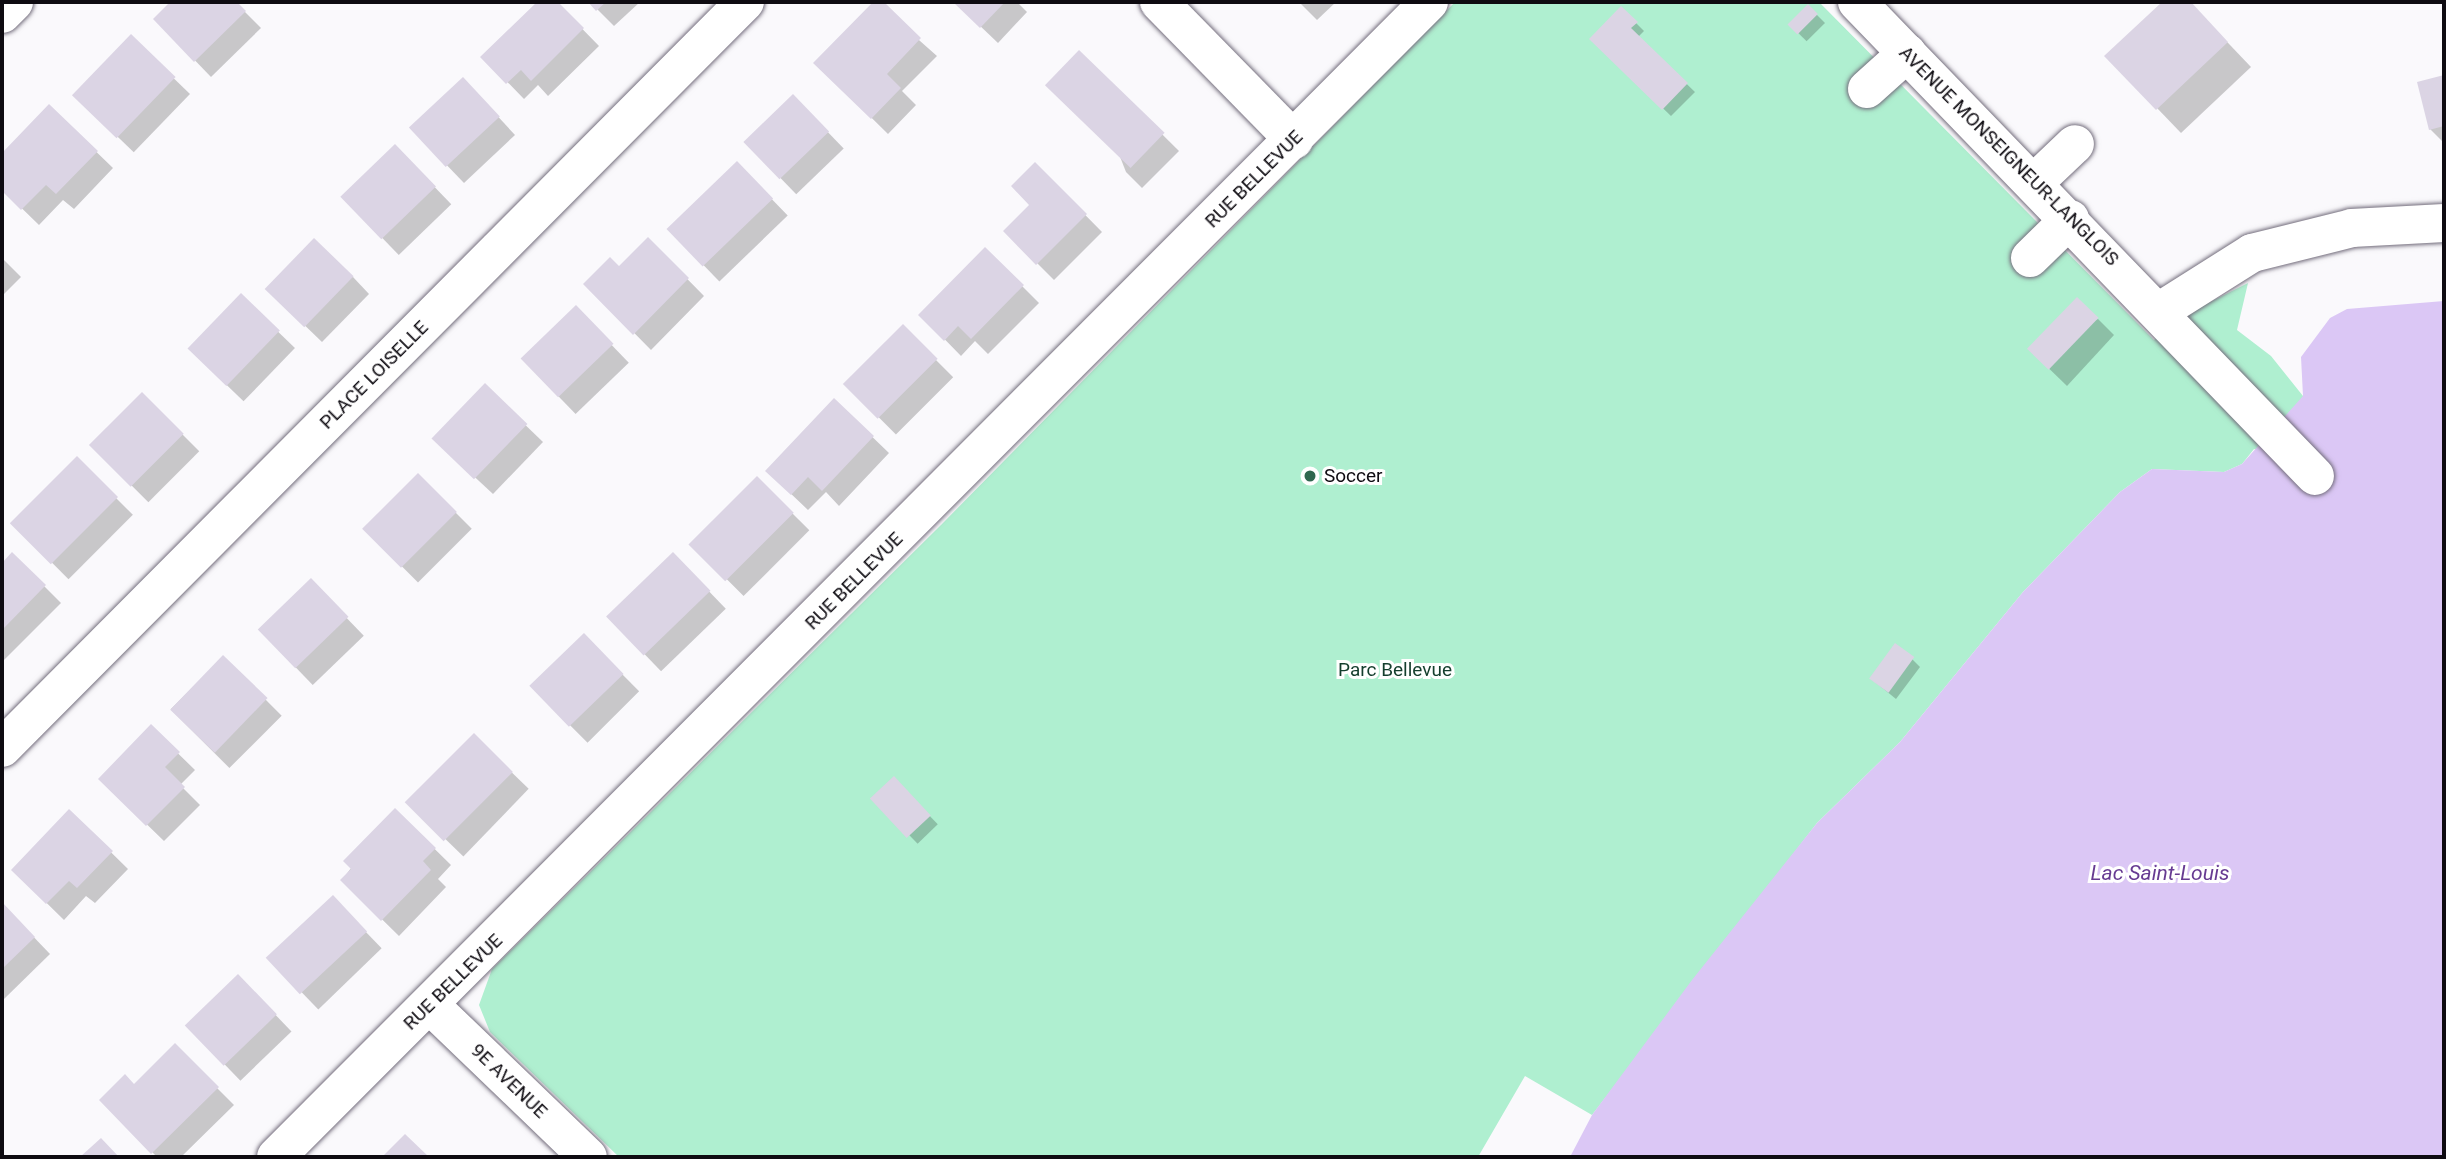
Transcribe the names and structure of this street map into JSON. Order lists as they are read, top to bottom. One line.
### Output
{"streets":{"street":["AVENUE MONSEIGNEUR-LANGLOIS","RUE BELLEVUE","PLACE LOISELLE","9E AVENUE"]},"crossings":[["RUE BELLEVUE","9E AVENUE"]],"water":["Lac Saint-Louis"],"parks":["Parc Bellevue"],"places":["Soccer"]}
